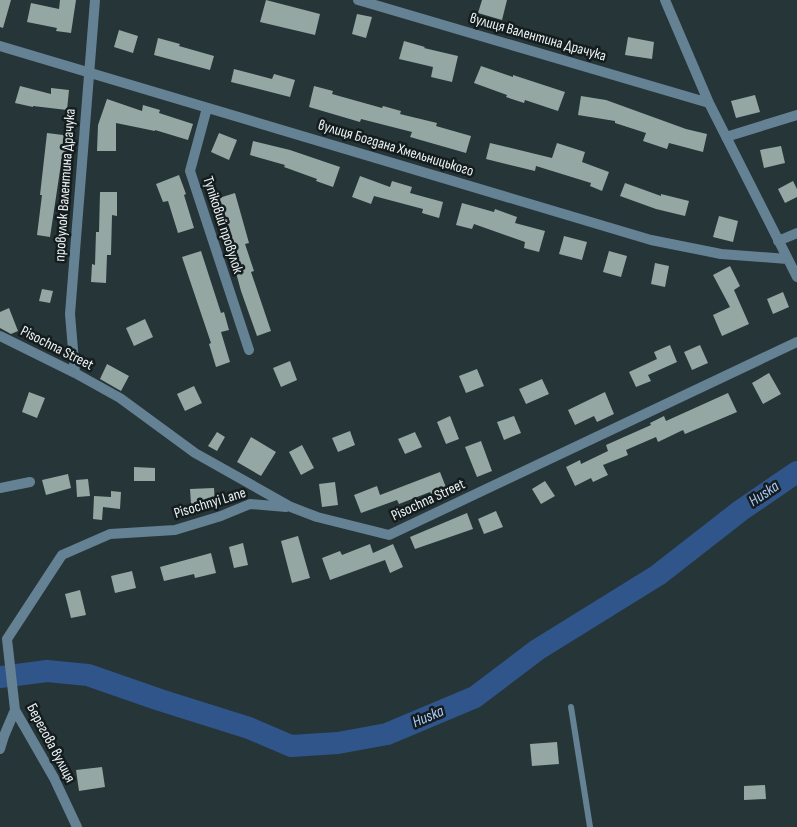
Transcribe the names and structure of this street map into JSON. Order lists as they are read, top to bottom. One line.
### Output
{"streets":{"street":["вулиця Валентина Драчука","вулиця Богдана Хмельницького","провулок Валентина Драчука","Тупіковий провулок","Pisochna Street","Pisochnyi Lane","Берегова вулиця"]},"crossings":[["вулиця Богдана Хмельницького","провулок Валентина Драчука"],["вулиця Богдана Хмельницького","Тупіковий провулок"],["провулок Валентина Драчука","Pisochna Street"],["Pisochna Street","Pisochnyi Lane"],["Pisochnyi Lane","Берегова вулиця"]],"water":["Huska"]}
